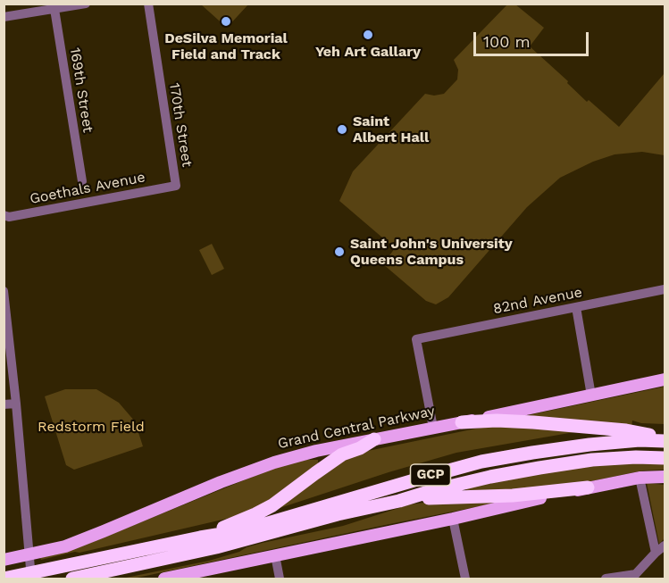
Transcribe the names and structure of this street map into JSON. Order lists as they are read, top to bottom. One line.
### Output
{"streets":{"highway":["GCP"],"main road":["Grand Central Parkway"],"street":["169th Street","170th Street","Goethals Avenue","82nd Avenue"]},"crossings":[["170th Street","Goethals Avenue"],["82nd Avenue","Grand Central Parkway"]],"parks":["Redstorm Field"],"places":["DeSilva Memorial Field and Track","Yeh Art Gallary","Saint Albert Hall","Saint John's University Queens Campus"],"scale_bar":"100 m"}
